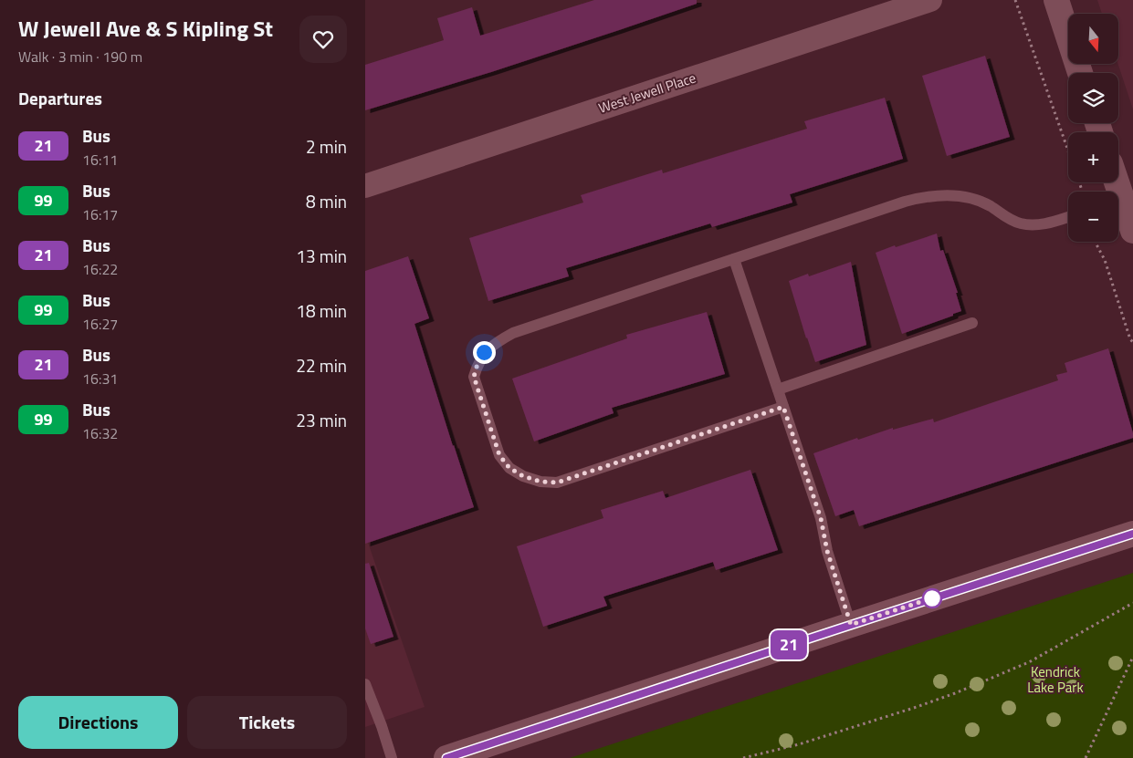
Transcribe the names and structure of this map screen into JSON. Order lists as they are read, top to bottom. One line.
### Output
{"streets":{"street":["West Jewell Place"]},"parks":["Kendrick Lake Park"],"lines":["bus line 21"],"north":"bottom","page":{"heading":[["W Jewell Ave & S Kipling St","Walk · 3 min · 190 m"],"Departures"],"on_map":"21","map_buttons":["+","−"],"list":[{"mark":"21","name":"Bus","note":"16:11","value":"2 min"},{"mark":"99","name":"Bus","note":"16:17","value":"8 min"},{"mark":"21","name":"Bus","note":"16:22","value":"13 min"},{"mark":"99","name":"Bus","note":"16:27","value":"18 min"},{"mark":"21","name":"Bus","note":"16:31","value":"22 min"},{"mark":"99","name":"Bus","note":"16:32","value":"23 min"}],"buttons":["Directions","Tickets"]}}
